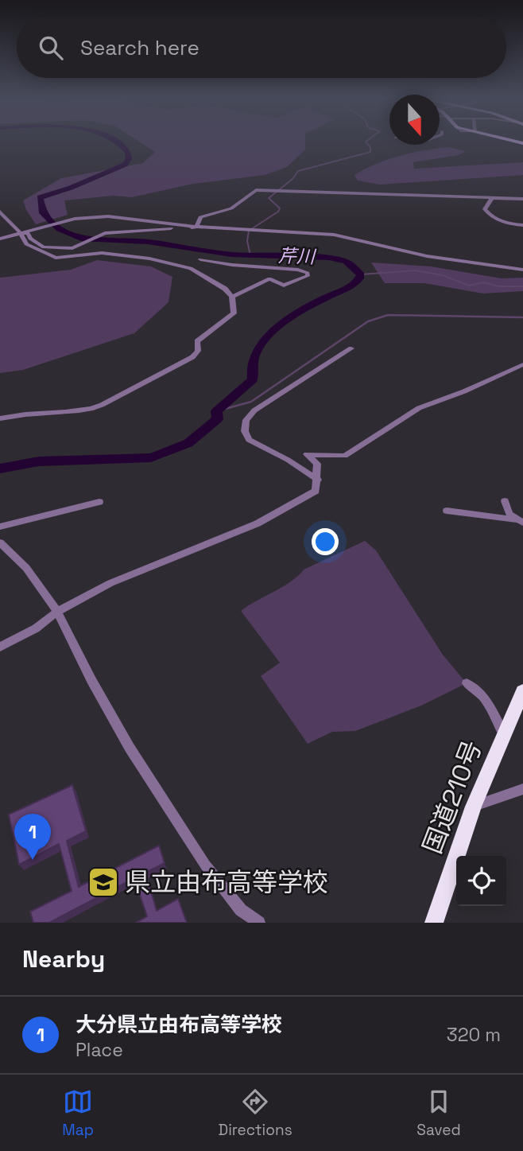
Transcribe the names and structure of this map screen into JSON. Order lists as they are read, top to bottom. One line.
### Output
{"streets":{"highway":["国道210号"]},"water":["芹川"],"places":{"school or university":["県立由布高等学校"]},"north":"bottom","page":{"search":"Search here","pins":"1","heading":"Nearby","list":[{"mark":"1","name":"大分県立由布高等学校","note":"Place","value":"320 m"}],"nav":["Map","Directions","Saved"]}}
